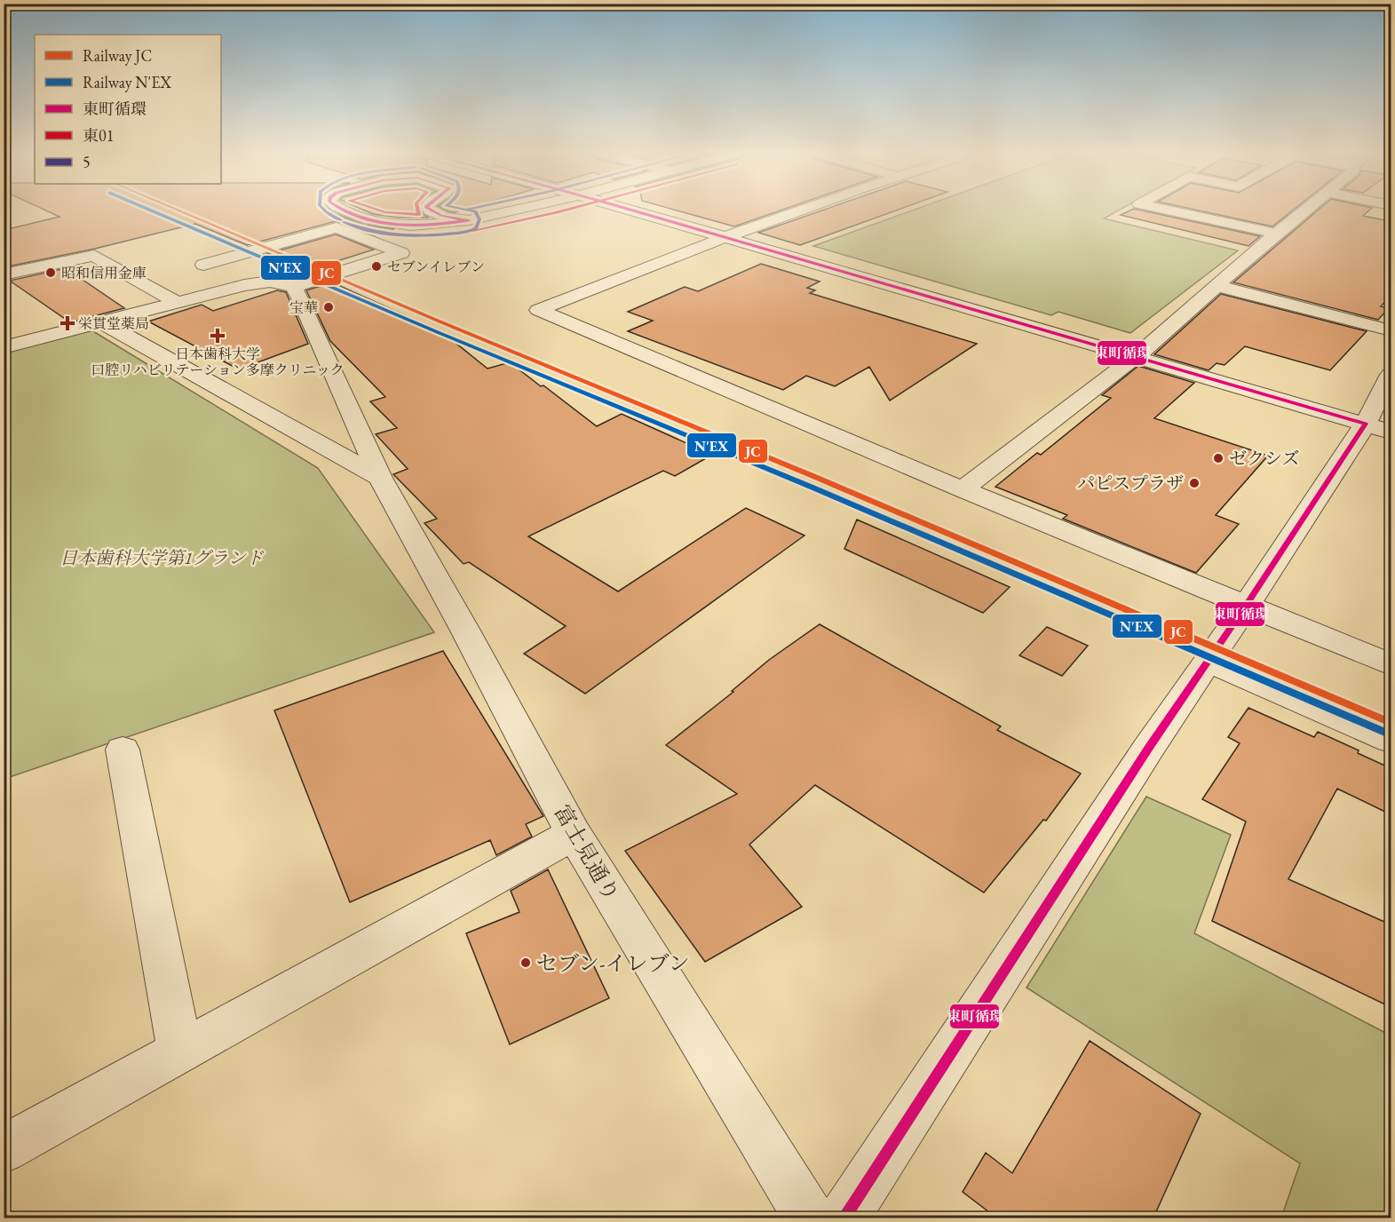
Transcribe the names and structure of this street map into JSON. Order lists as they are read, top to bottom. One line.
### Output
{"streets":{"street":["富士見通り"]},"parks":["日本歯科大学第1グランド"],"places":{"other":["セブンイレブン","昭和信用金庫","宝華","ゼクシズ","パピスプラザ","セブン-イレブン"],"health":["栄貫堂薬局","日本歯科大学 口腔リハビリテーション多摩クリニック"]},"lines":["rail line JC","rail line N'EX","transit line 東町循環","transit line 東01","transit line 5"],"legend":["Railway JC","Railway N'EX","東町循環","東01","5"]}
